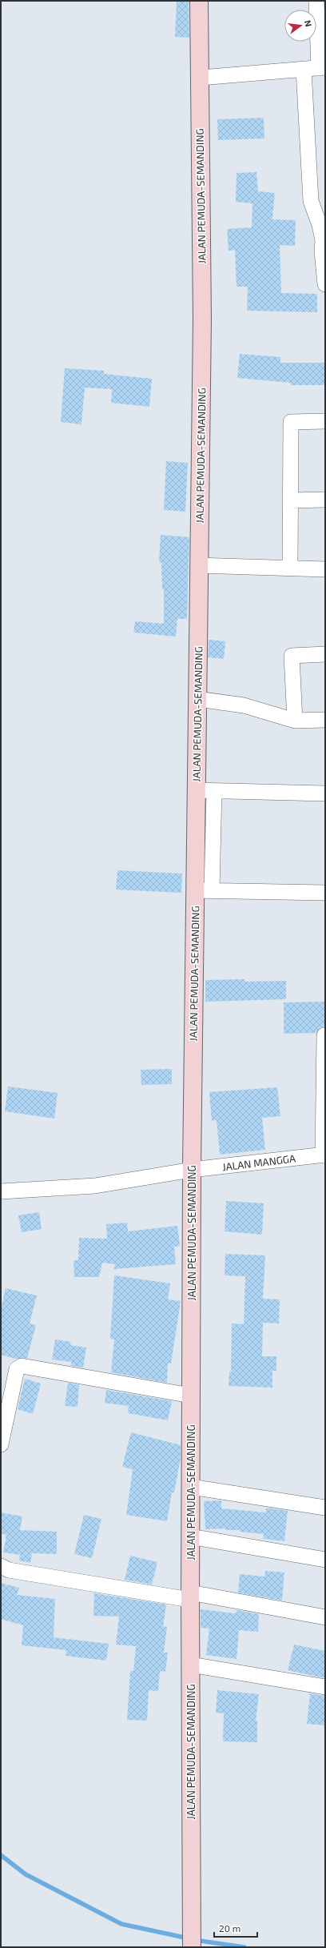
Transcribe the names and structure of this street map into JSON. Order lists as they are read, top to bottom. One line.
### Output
{"streets":{"main road":["JALAN PEMUDA-SEMANDING"],"street":["JALAN MANGGA"]},"crossings":[["JALAN PEMUDA-SEMANDING","JALAN MANGGA"]],"scale_bar":"20 m","north":"right"}
